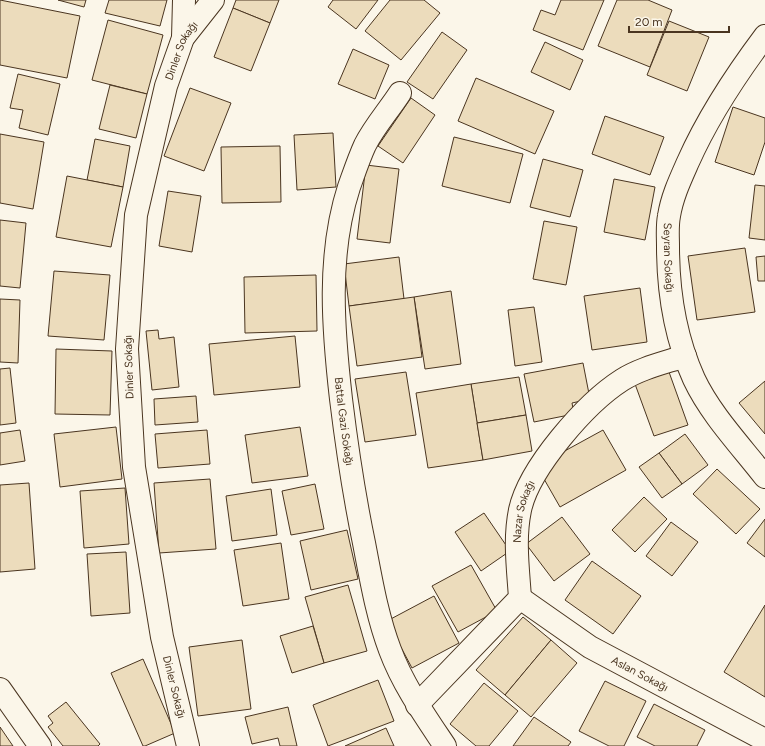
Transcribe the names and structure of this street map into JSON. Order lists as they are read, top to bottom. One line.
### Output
{"streets":{"street":["Dinler Sokağı","Seyran Sokağı","Battal Gazi Sokağı","Nazar Sokağı","Aslan Sokağı"]},"crossings":[["Seyran Sokağı","Nazar Sokağı"],["Nazar Sokağı","Aslan Sokağı"]],"scale_bar":"20 m"}
